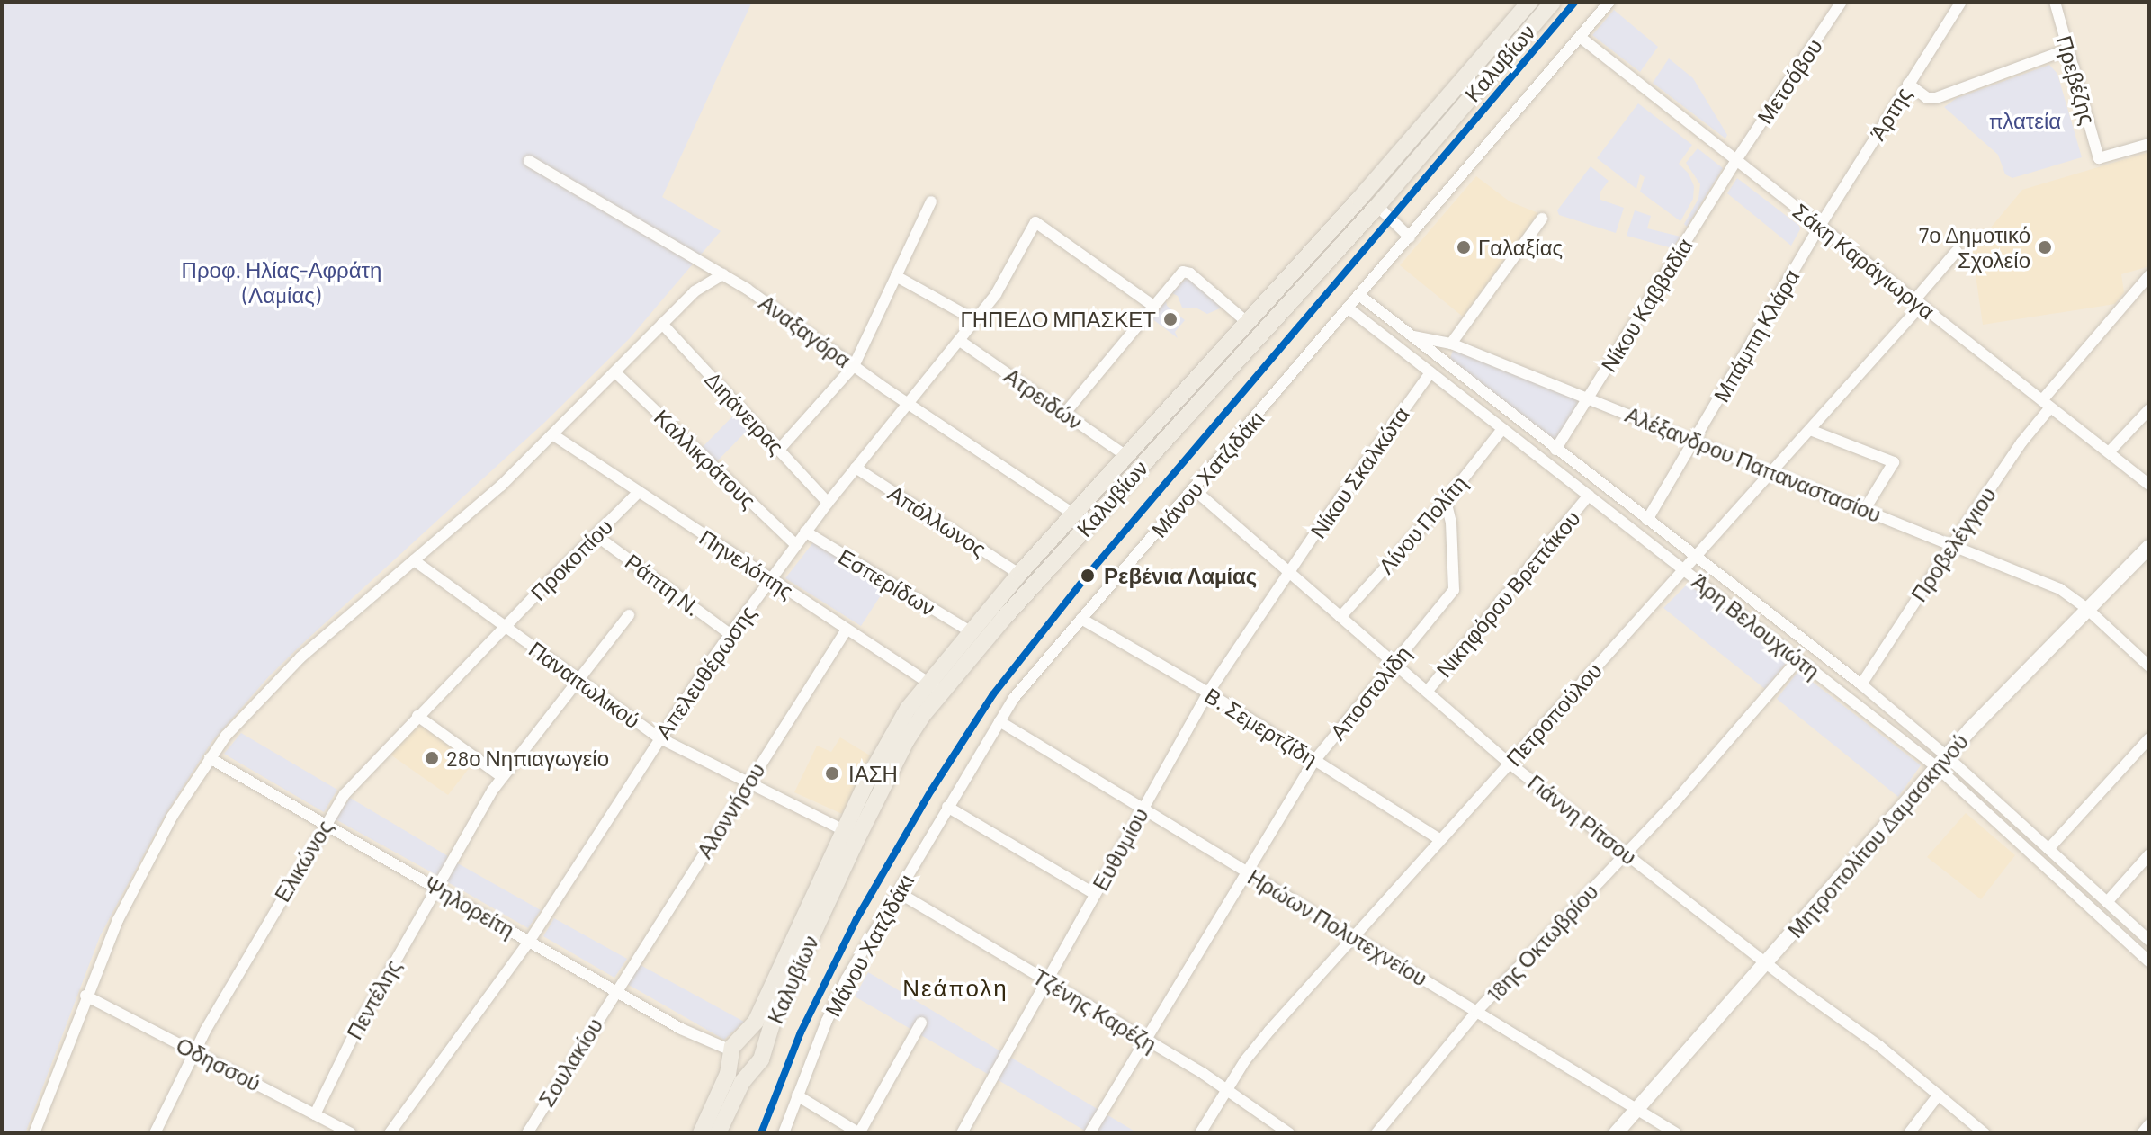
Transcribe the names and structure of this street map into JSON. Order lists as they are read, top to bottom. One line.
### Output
{"streets":{"main road":["Καλυβίων"],"street":["Πρεβέζης","Μετσόβου","Άρτης","Σάκη Καράγιωργα","Νίκου Καββαδία","Αναξαγόρα","Μπάμπη Κλάρα","Ατρειδών","Διηάνειρας","Καλλικράτους","Αλέξανδρου Παπαναστασίου","Νίκου Σκαλκώτα","Μάνου Χατζιδάκι","Απόλλωνος","Λίνου Πολίτη","Προβελέγγιου","Προκοπίου","Πηνελόπης","Εσπερίδων","Ράπτη Ν.","Νικηφόρου Βρεττάκου","Άρη Βελουχιώτη","Απελευθέρωσης","Παναιτωλικού","Αποστολίδη","Πετροπούλου","Β. Σεμερτζίδη","Αλοννήσου","Γιάννη Ρίτσου","Μητροπολίτου Δαμασκηνού","Ευθυμίου","Ελικώνος","Ψηλορείτη","Ηρώων Πολυτεχνείου","18ης Οκτωβρίου","Πεντέλης","Τζένης Καρέζη","Σουλακίου","Οδησσού"]},"crossings":[["Καλυβίων","Αναξαγόρα"],["Καλυβίων","Ατρειδών"],["Καλυβίων","Απόλλωνος"],["Καλυβίων","Πηνελόπης"],["Καλυβίων","Εσπερίδων"],["Καλυβίων","Παναιτωλικού"],["Καλυβίων","Ψηλορείτη"],["Μετσόβου","Σάκη Καράγιωργα"],["Μετσόβου","Νίκου Καββαδία"],["Άρτης","Σάκη Καράγιωργα"],["Άρτης","Μπάμπη Κλάρα"],["Σάκη Καράγιωργα","Νίκου Καββαδία"],["Σάκη Καράγιωργα","Μπάμπη Κλάρα"],["Σάκη Καράγιωργα","Μάνου Χατζιδάκι"],["Σάκη Καράγιωργα","Προβελέγγιου"],["Σάκη Καράγιωργα","Πετροπούλου"],["Νίκου Καββαδία","Αλέξανδρου Παπαναστασίου"],["Νίκου Καββαδία","Άρη Βελουχιώτη"],["Αναξαγόρα","Απελευθέρωσης"],["Μπάμπη Κλάρα","Αλέξανδρου Παπαναστασίου"],["Μπάμπη Κλάρα","Άρη Βελουχιώτη"],["Ατρειδών","Απελευθέρωσης"],["Διηάνειρας","Απελευθέρωσης"],["Καλλικράτους","Απελευθέρωσης"],["Αλέξανδρου Παπαναστασίου","Προβελέγγιου"],["Αλέξανδρου Παπαναστασίου","Άρη Βελουχιώτη"],["Αλέξανδρου Παπαναστασίου","Πετροπούλου"],["Αλέξανδρου Παπαναστασίου","Μητροπολίτου Δαμασκηνού"],["Νίκου Σκαλκώτα","Άρη Βελουχιώτη"],["Νίκου Σκαλκώτα","Γιάννη Ρίτσου"],["Νίκου Σκαλκώτα","Ευθυμίου"],["Μάνου Χατζιδάκι","Άρη Βελουχιώτη"],["Μάνου Χατζιδάκι","Β. Σεμερτζίδη"],["Μάνου Χατζιδάκι","Γιάννη Ρίτσου"],["Μάνου Χατζιδάκι","Ηρώων Πολυτεχνείου"],["Μάνου Χατζιδάκι","Τζένης Καρέζη"],["Απόλλωνος","Απελευθέρωσης"],["Λίνου Πολίτη","Άρη Βελουχιώτη"],["Λίνου Πολίτη","Αποστολίδη"],["Λίνου Πολίτη","Γιάννη Ρίτσου"],["Προβελέγγιου","Άρη Βελουχιώτη"],["Προκοπίου","Πηνελόπης"],["Προκοπίου","Ράπτη Ν."],["Προκοπίου","Παναιτωλικού"],["Προκοπίου","Ελικώνος"],["Πηνελόπης","Απελευθέρωσης"],["Πηνελόπης","Αλοννήσου"],["Εσπερίδων","Απελευθέρωσης"],["Ράπτη Ν.","Απελευθέρωσης"],["Νικηφόρου Βρεττάκου","Άρη Βελουχιώτη"],["Νικηφόρου Βρεττάκου","Γιάννη Ρίτσου"],["Άρη Βελουχιώτη","Πετροπούλου"],["Άρη Βελουχιώτη","Μητροπολίτου Δαμασκηνού"],["Άρη Βελουχιώτη","18ης Οκτωβρίου"],["Απελευθέρωσης","Παναιτωλικού"],["Απελευθέρωσης","Ψηλορείτη"],["Παναιτωλικού","Αλοννήσου"],["Παναιτωλικού","Ελικώνος"],["Παναιτωλικού","Πεντέλης"],["Αποστολίδη","Β. Σεμερτζίδη"],["Αποστολίδη","Γιάννη Ρίτσου"],["Αποστολίδη","Ηρώων Πολυτεχνείου"],["Αποστολίδη","Τζένης Καρέζη"],["Πετροπούλου","Β. Σεμερτζίδη"],["Πετροπούλου","Γιάννη Ρίτσου"],["Πετροπούλου","Ηρώων Πολυτεχνείου"],["Πετροπούλου","Τζένης Καρέζη"],["Β. Σεμερτζίδη","Ευθυμίου"],["Αλοννήσου","Ψηλορείτη"],["Αλοννήσου","Σουλακίου"],["Γιάννη Ρίτσου","Μητροπολίτου Δαμασκηνού"],["Γιάννη Ρίτσου","Ευθυμίου"],["Γιάννη Ρίτσου","18ης Οκτωβρίου"],["Μητροπολίτου Δαμασκηνού","Ηρώων Πολυτεχνείου"],["Ευθυμίου","Ηρώων Πολυτεχνείου"],["Ευθυμίου","Τζένης Καρέζη"],["Ελικώνος","Ψηλορείτη"],["Ελικώνος","Οδησσού"],["Ψηλορείτη","Πεντέλης"],["Ψηλορείτη","Σουλακίου"],["Ηρώων Πολυτεχνείου","18ης Οκτωβρίου"],["Πεντέλης","Οδησσού"]],"districts":["Νεάπολη"],"parks":["πλατεία","Προφ. Ηλίας-Αφράτη (Λαμίας)"],"places":["Γαλαξίας","7ο Δημοτικό Σχολείο","ΓΗΠΕΔΟ ΜΠΑΣΚΕΤ","Ρεβένια Λαμίας","28ο Νηπιαγωγείο","ΙΑΣΗ"]}
